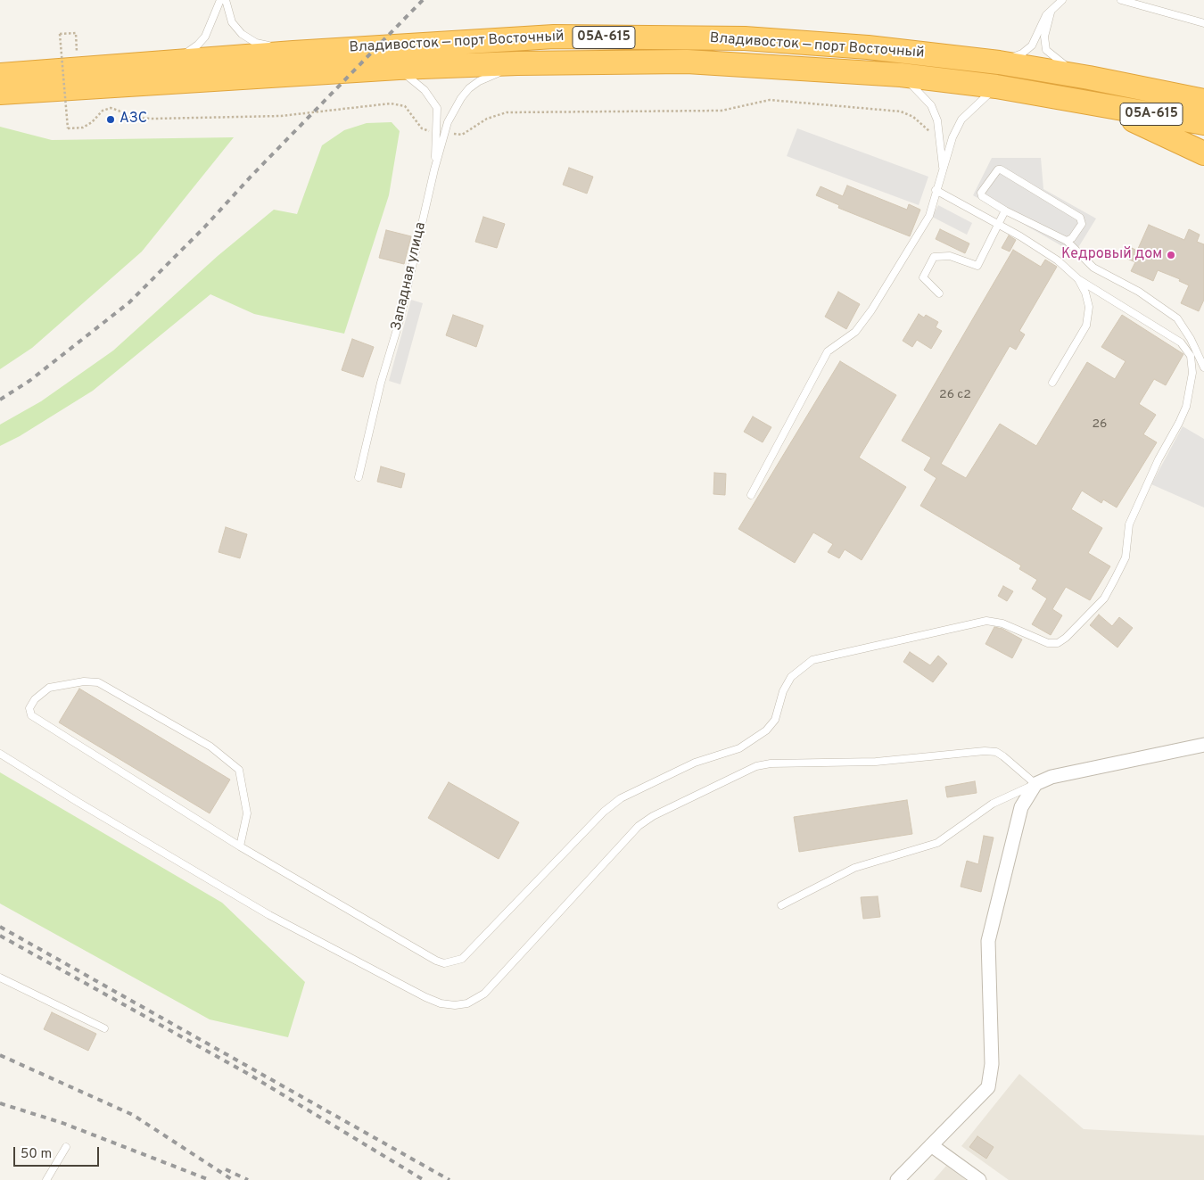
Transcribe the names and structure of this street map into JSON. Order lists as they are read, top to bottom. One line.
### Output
{"streets":{"highway":["05А-615","Владивосток — порт Восточный"],"lane":["Западная улица"]},"crossings":[["Владивосток — порт Восточный","Западная улица"]],"places":["АЗС","Кедровый дом"],"house_numbers":["26 с2","26"],"scale_bar":"50 m"}
